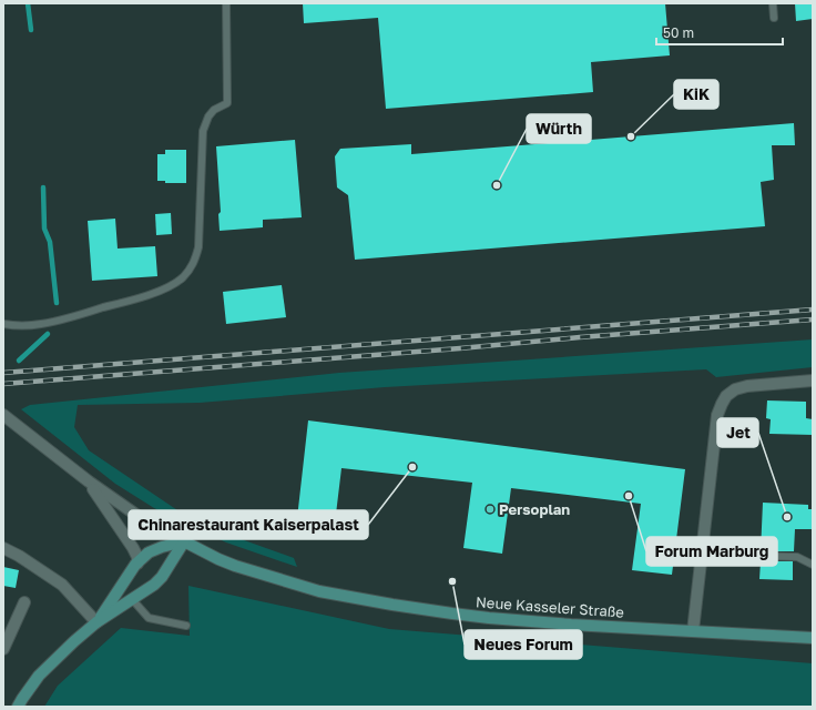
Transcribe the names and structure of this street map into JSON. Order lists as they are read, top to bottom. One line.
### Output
{"streets":{"main road":["Neue Kasseler Straße"]},"places":["KiK","Würth","Chinarestaurant Kaiserpalast","Forum Marburg","Persoplan","Jet","Neues Forum"],"scale_bar":"50 m"}
